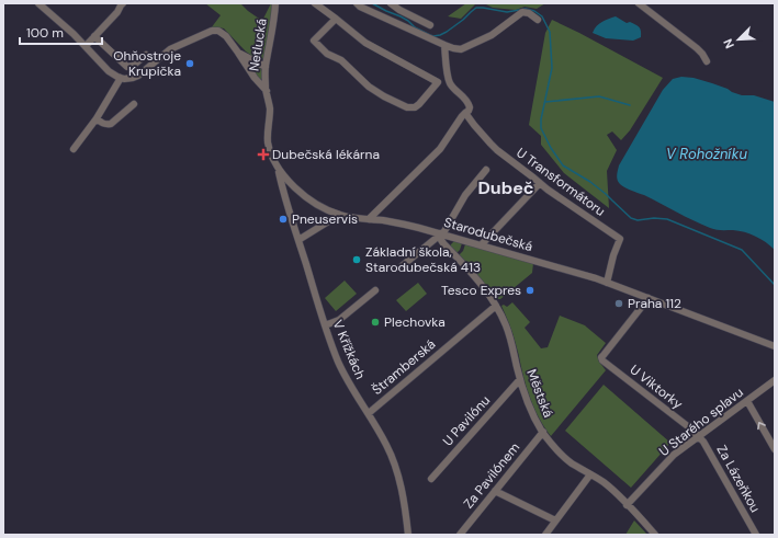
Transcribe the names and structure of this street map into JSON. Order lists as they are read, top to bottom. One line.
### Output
{"streets":{"street":["Netlucká","U Transformátoru","Starodubečská","V Křížkách","Štramberská","U Viktorky","Městská","U Pavilónu","U Starého splavu","Za Pavilónem","Za Lázeňkou"]},"crossings":[["Netlucká","Starodubečská"],["U Transformátoru","Starodubečská"],["Starodubečská","V Křížkách"],["Starodubečská","U Viktorky"],["Starodubečská","Městská"],["V Křížkách","Štramberská"],["Štramberská","Městská"],["U Viktorky","U Starého splavu"],["U Viktorky","Za Lázeňkou"],["Městská","U Pavilónu"],["Městská","U Starého splavu"],["Městská","Za Pavilónem"],["U Starého splavu","Za Lázeňkou"]],"districts":["Dubeč"],"water":["V Rohožníku"],"places":{"other":["Ohňostroje Krupička","Pneuservis","Základní škola, Starodubečská 413","Tesco Expres","Praha 112","Plechovka"],"health":["Dubečská lékárna"]},"scale_bar":"100 m","north":"bottom left"}
